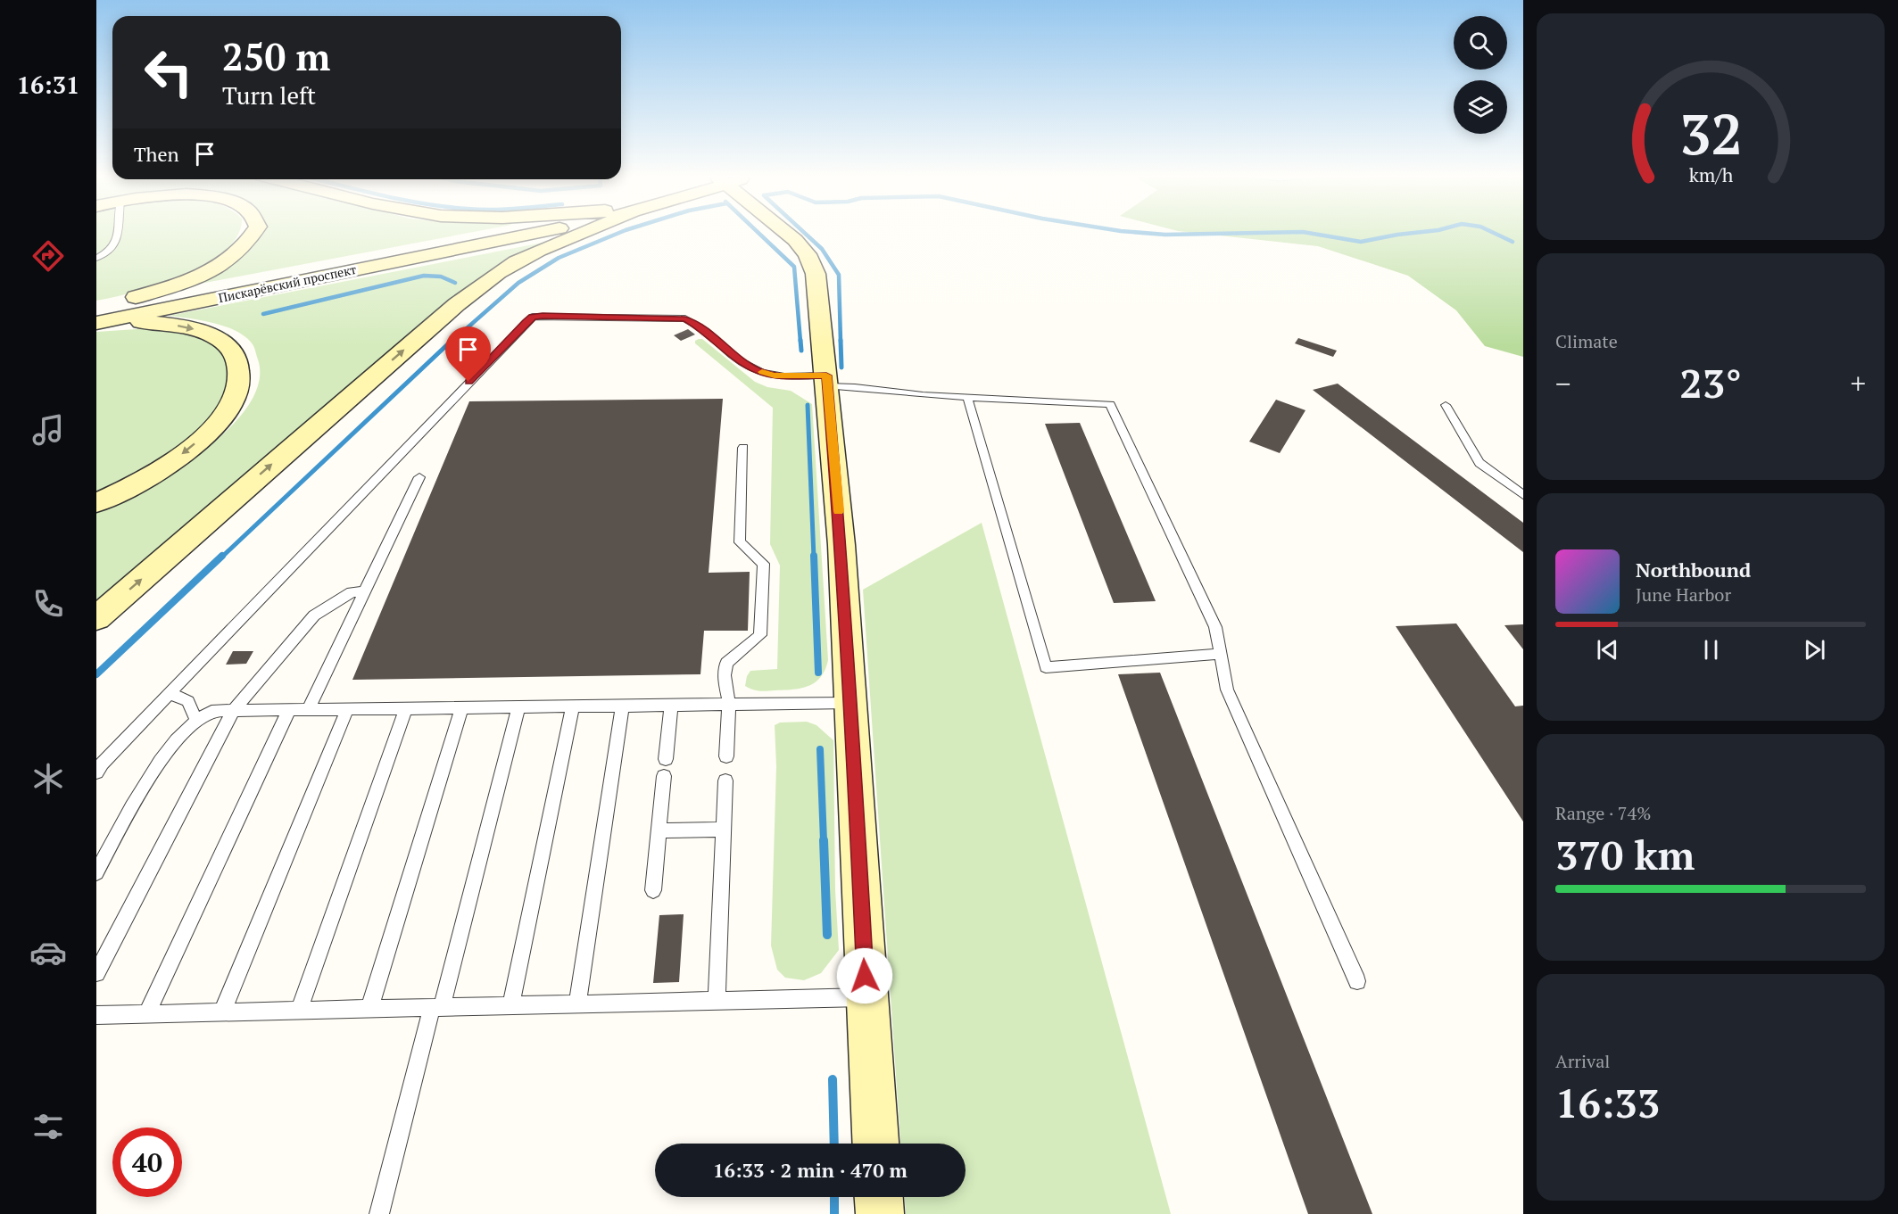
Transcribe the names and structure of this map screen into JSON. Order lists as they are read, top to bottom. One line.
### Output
{"streets":{"street":["Пискарёвский проспект"]},"page":{"tabs":"16:31","turn":["250 m","Turn left"],"then":"Then","tile":["Climate",["Range · 74%","370 km"],["Arrival","16:33"]],"heat":["−","23°","+"],"song":["Northbound","June Harbor"],"limit":"40","trip":"16:33 · 2 min · 470 m","gauge":["32","km/h"]}}
